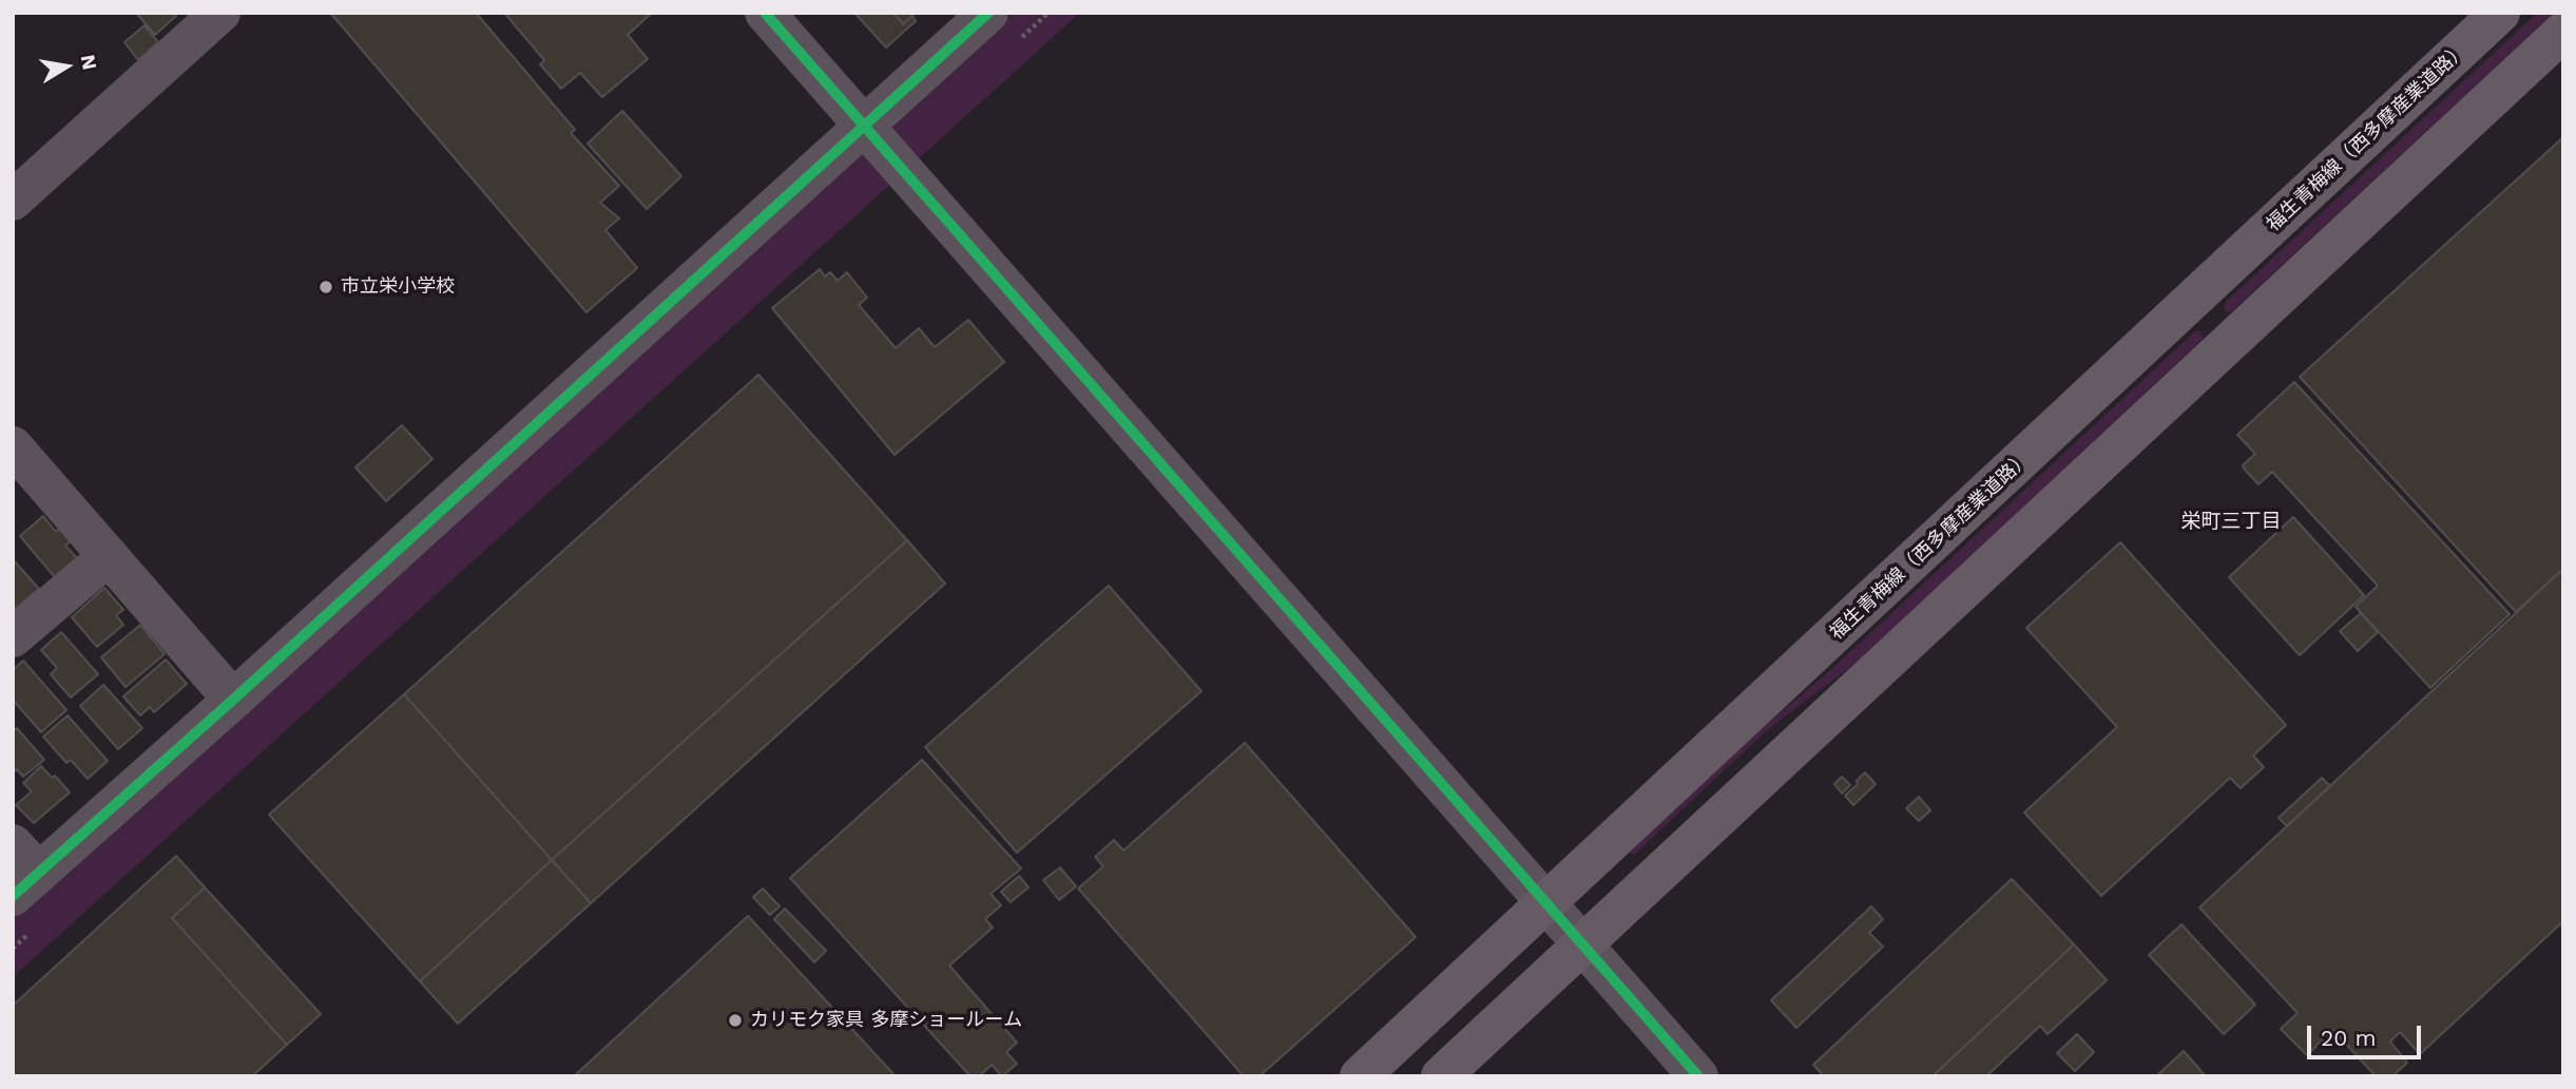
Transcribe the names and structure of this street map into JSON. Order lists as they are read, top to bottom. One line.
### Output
{"streets":{"main road":["福生青梅線（西多摩産業道路）"]},"districts":["栄町三丁目"],"places":["市立栄小学校","カリモク家具 多摩ショールーム"],"scale_bar":"20 m","north":"right"}
